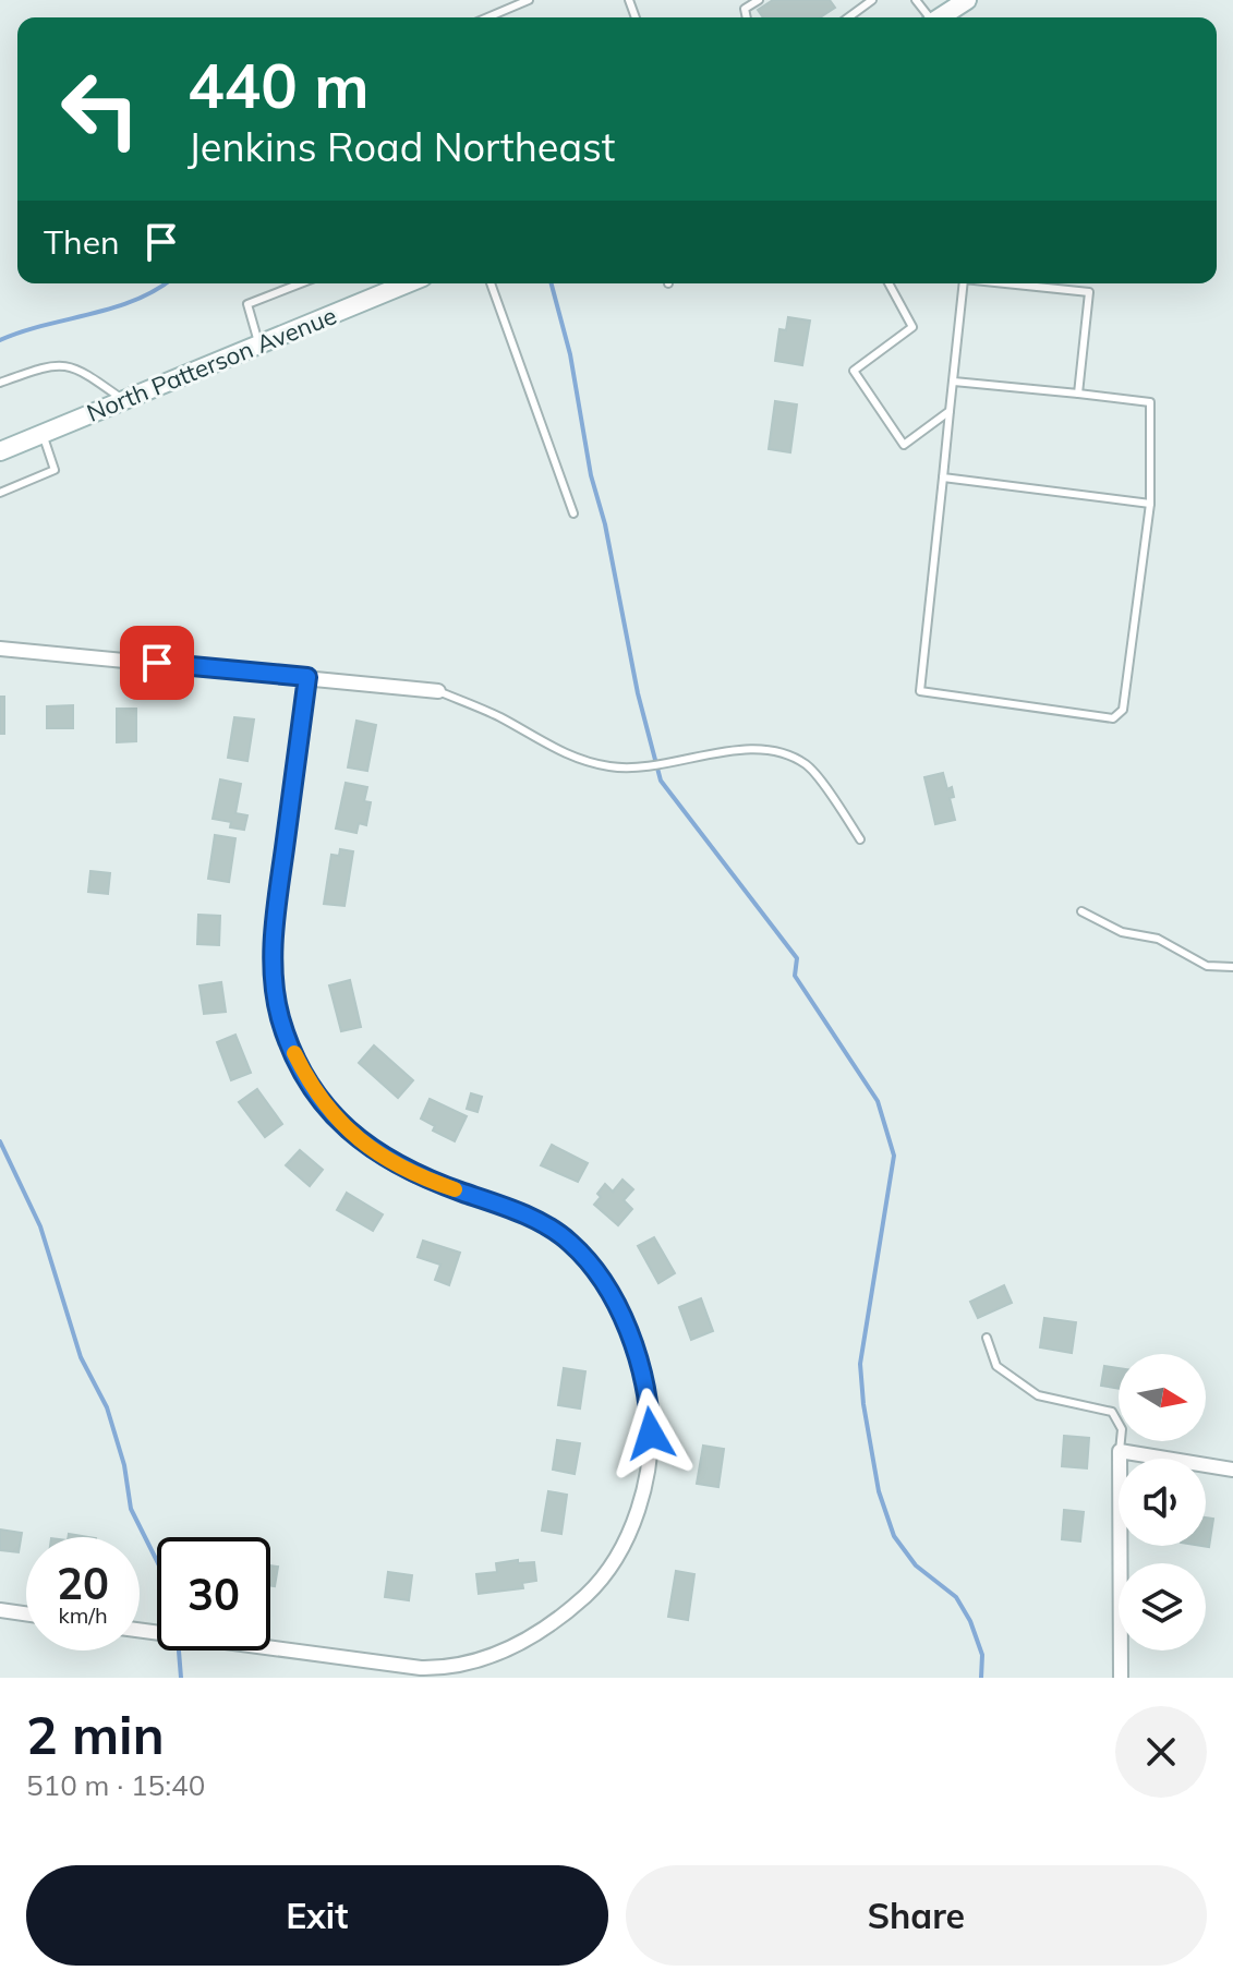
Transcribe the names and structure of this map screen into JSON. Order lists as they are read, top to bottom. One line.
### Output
{"streets":{"main road":["North Patterson Avenue"]},"north":"right","page":{"turn":["440 m","Jenkins Road Northeast"],"then":"Then","speed":"20 km/h","limit":"30","heading":["2 min","510 m · 15:40"],"buttons":["Exit","Share"]}}
